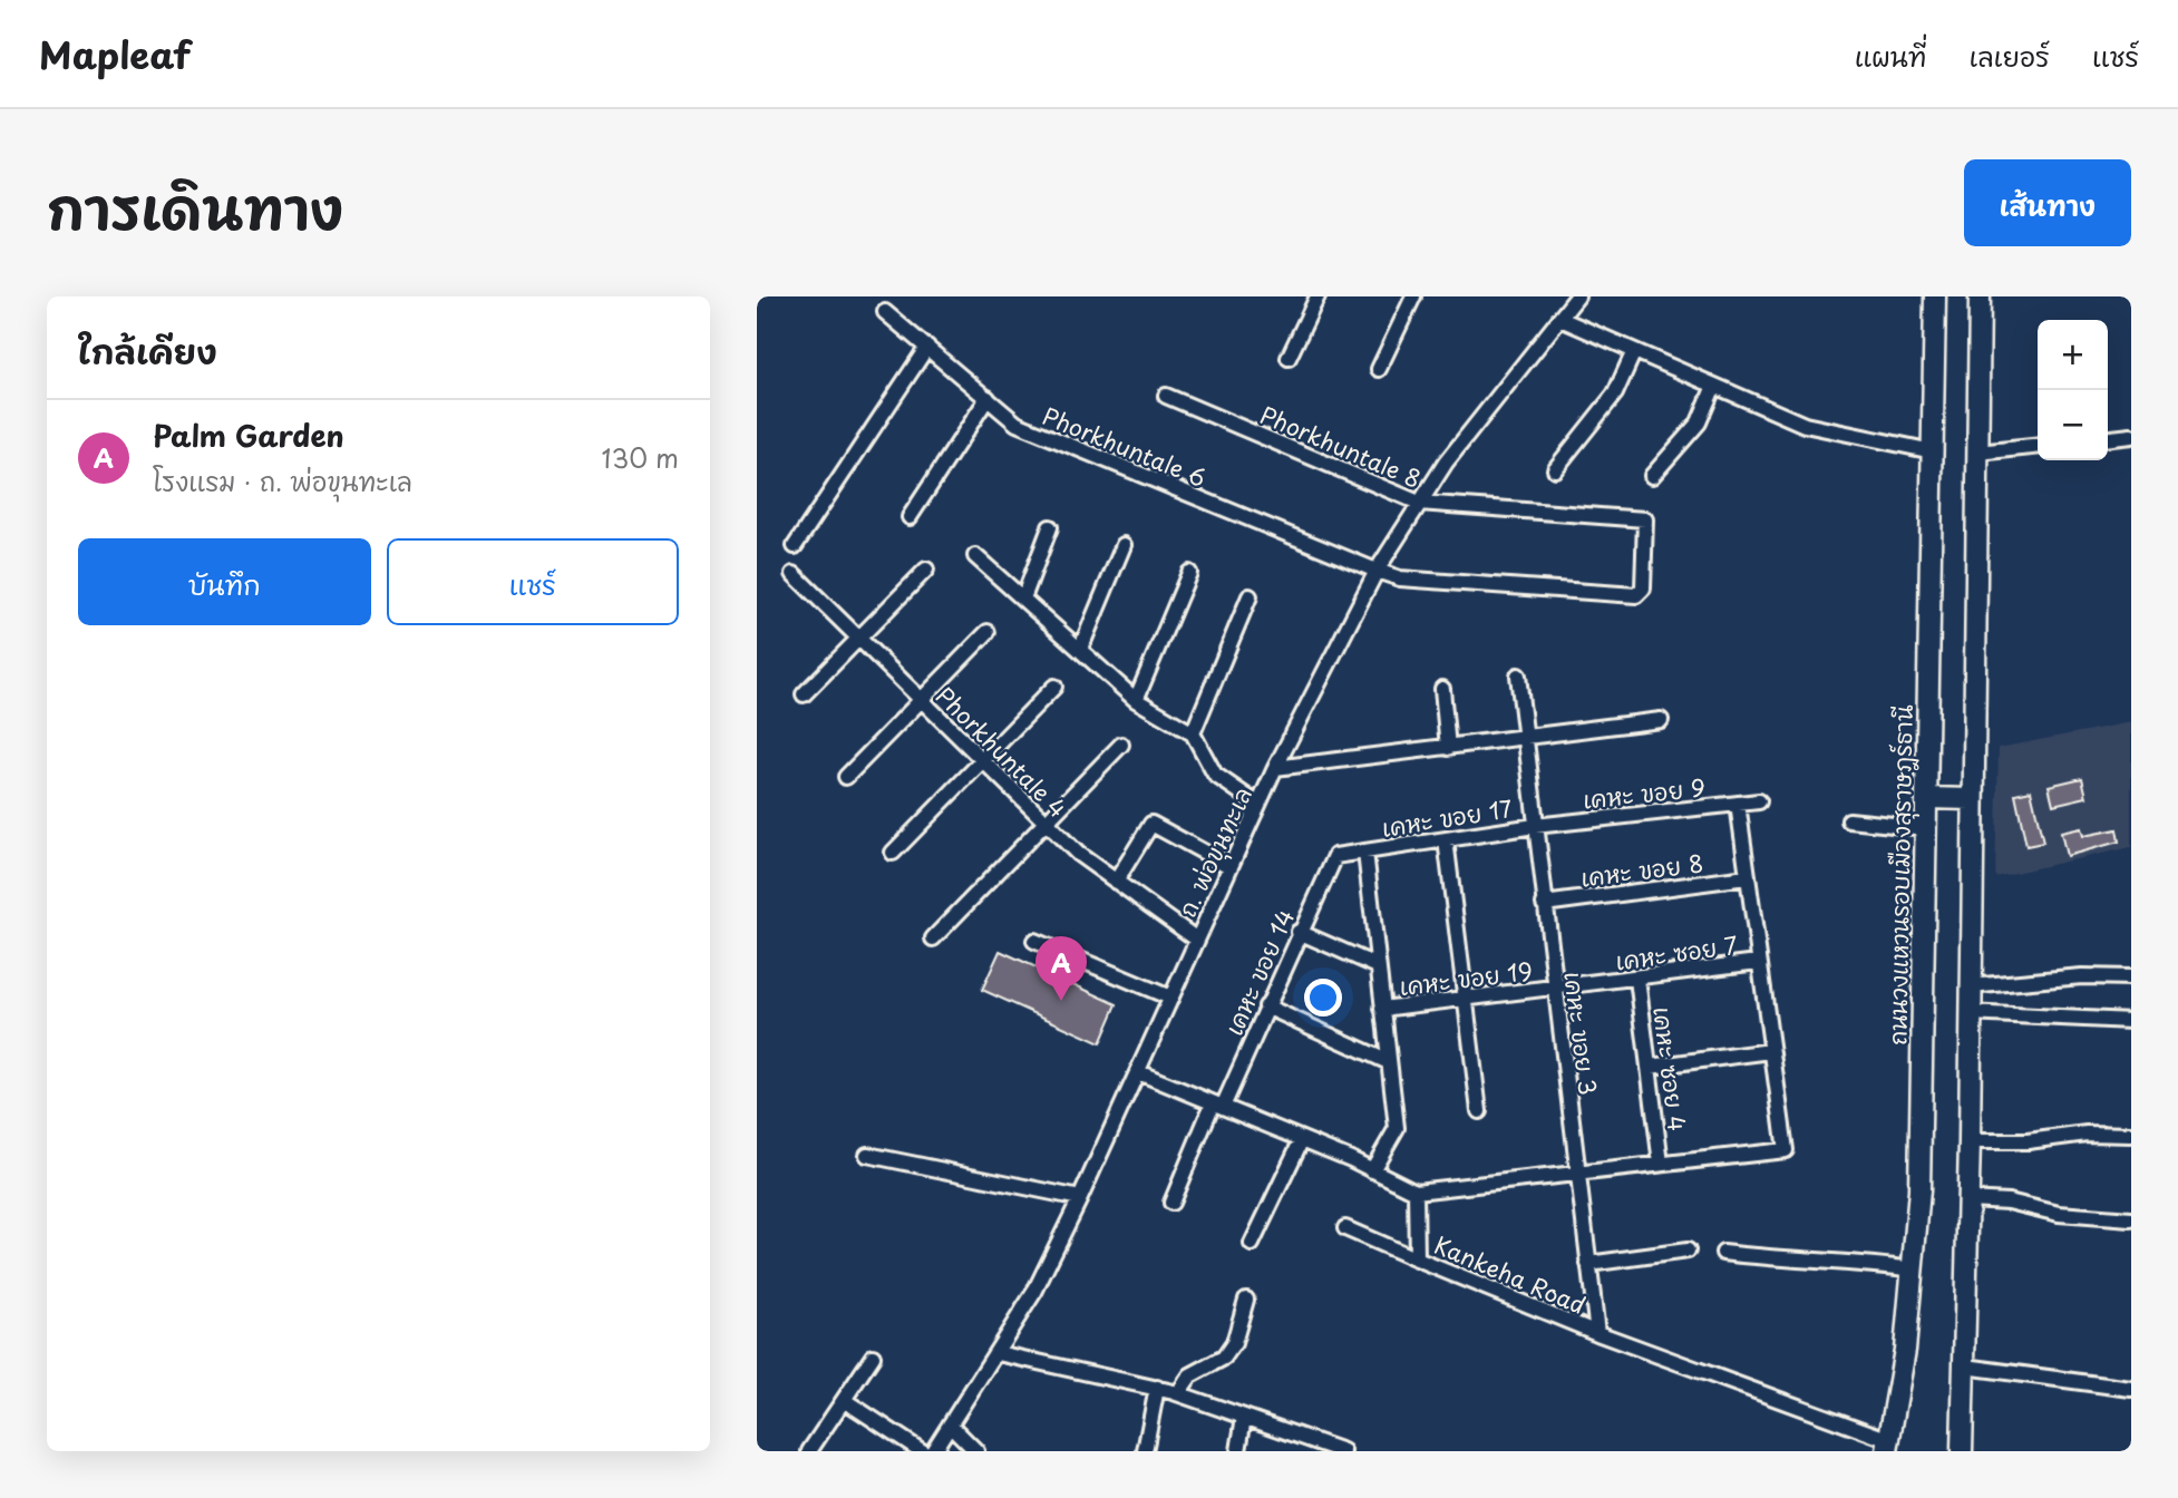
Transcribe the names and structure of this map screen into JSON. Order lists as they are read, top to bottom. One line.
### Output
{"streets":{"highway":["ถนนวงแหวนรอบเมืองสุราษฎร์ธานี"],"street":["Phorkhuntale 6","Phorkhuntale 8","Phorkhuntale 4","เคหะ ขอย 9","เคหะ ขอย 17","ถ. พ่อขุนทะเล","เคหะ ขอย 8","เคหะ ซอย 7","เคหะ ขอย 14","เคหะ ขอย 19","เคหะ ขอย 3","เคหะ ซอย 4","Kankeha Road"]},"crossings":[["Phorkhuntale 6","Phorkhuntale 8"],["Phorkhuntale 6","ถ. พ่อขุนทะเล"],["Phorkhuntale 8","ถ. พ่อขุนทะเล"],["Phorkhuntale 4","ถ. พ่อขุนทะเล"],["เคหะ ขอย 9","เคหะ ขอย 17"],["เคหะ ขอย 9","เคหะ ขอย 3"],["เคหะ ขอย 17","เคหะ ขอย 14"],["เคหะ ขอย 17","เคหะ ขอย 19"],["เคหะ ขอย 17","เคหะ ขอย 3"],["เคหะ ขอย 8","เคหะ ขอย 3"],["ถนนวงแหวนรอบเมืองสุราษฎร์ธานี","Kankeha Road"],["เคหะ ซอย 7","เคหะ ขอย 19"],["เคหะ ซอย 7","เคหะ ขอย 3"],["เคหะ ซอย 7","เคหะ ซอย 4"],["เคหะ ขอย 19","เคหะ ขอย 3"],["เคหะ ขอย 3","Kankeha Road"]],"page":{"header":"Mapleaf","nav":["แผนที่","เลเยอร์","แชร์"],"title":"การเดินทาง","buttons":["เส้นทาง",["บันทึก","แชร์"]],"heading":"ใกล้เคียง","map_buttons":["+","−"],"list":[{"mark":"A","name":"Palm Garden","note":"โรงแรม · ถ. พ่อขุนทะเล","value":"130 m"}],"pins":"A"}}
